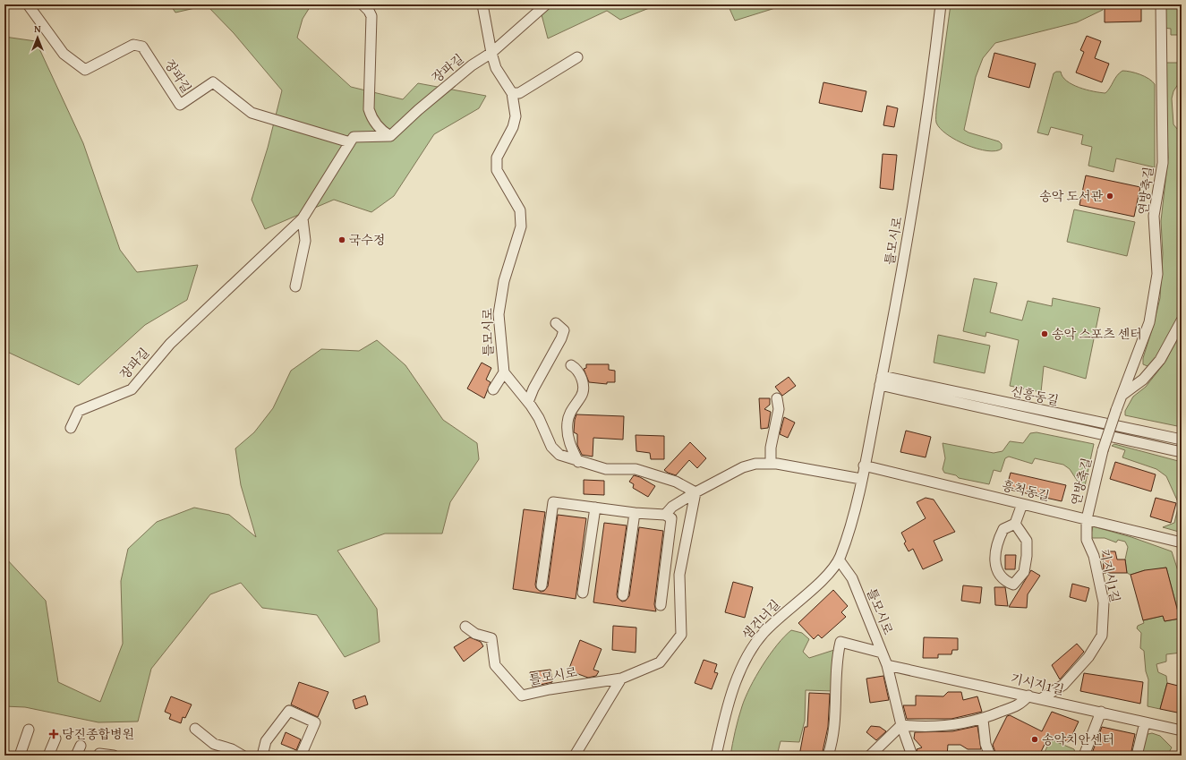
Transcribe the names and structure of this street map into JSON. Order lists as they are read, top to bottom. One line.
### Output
{"streets":{"street":["장파길","연방축길","틀모시로","신흥동길","흥척동길","기지시1길","샘건너길","기시지1길"]},"crossings":[["연방축길","흥척동길"],["연방축길","기지시1길"],["틀모시로","신흥동길"],["틀모시로","흥척동길"],["틀모시로","샘건너길"],["틀모시로","기시지1길"],["흥척동길","기지시1길"],["기지시1길","기시지1길"]],"places":{"other":["송악 도서관","국수정","송악 스포츠 센터","송악치안센터"],"health":["당진종합병원"]},"north":"top"}
